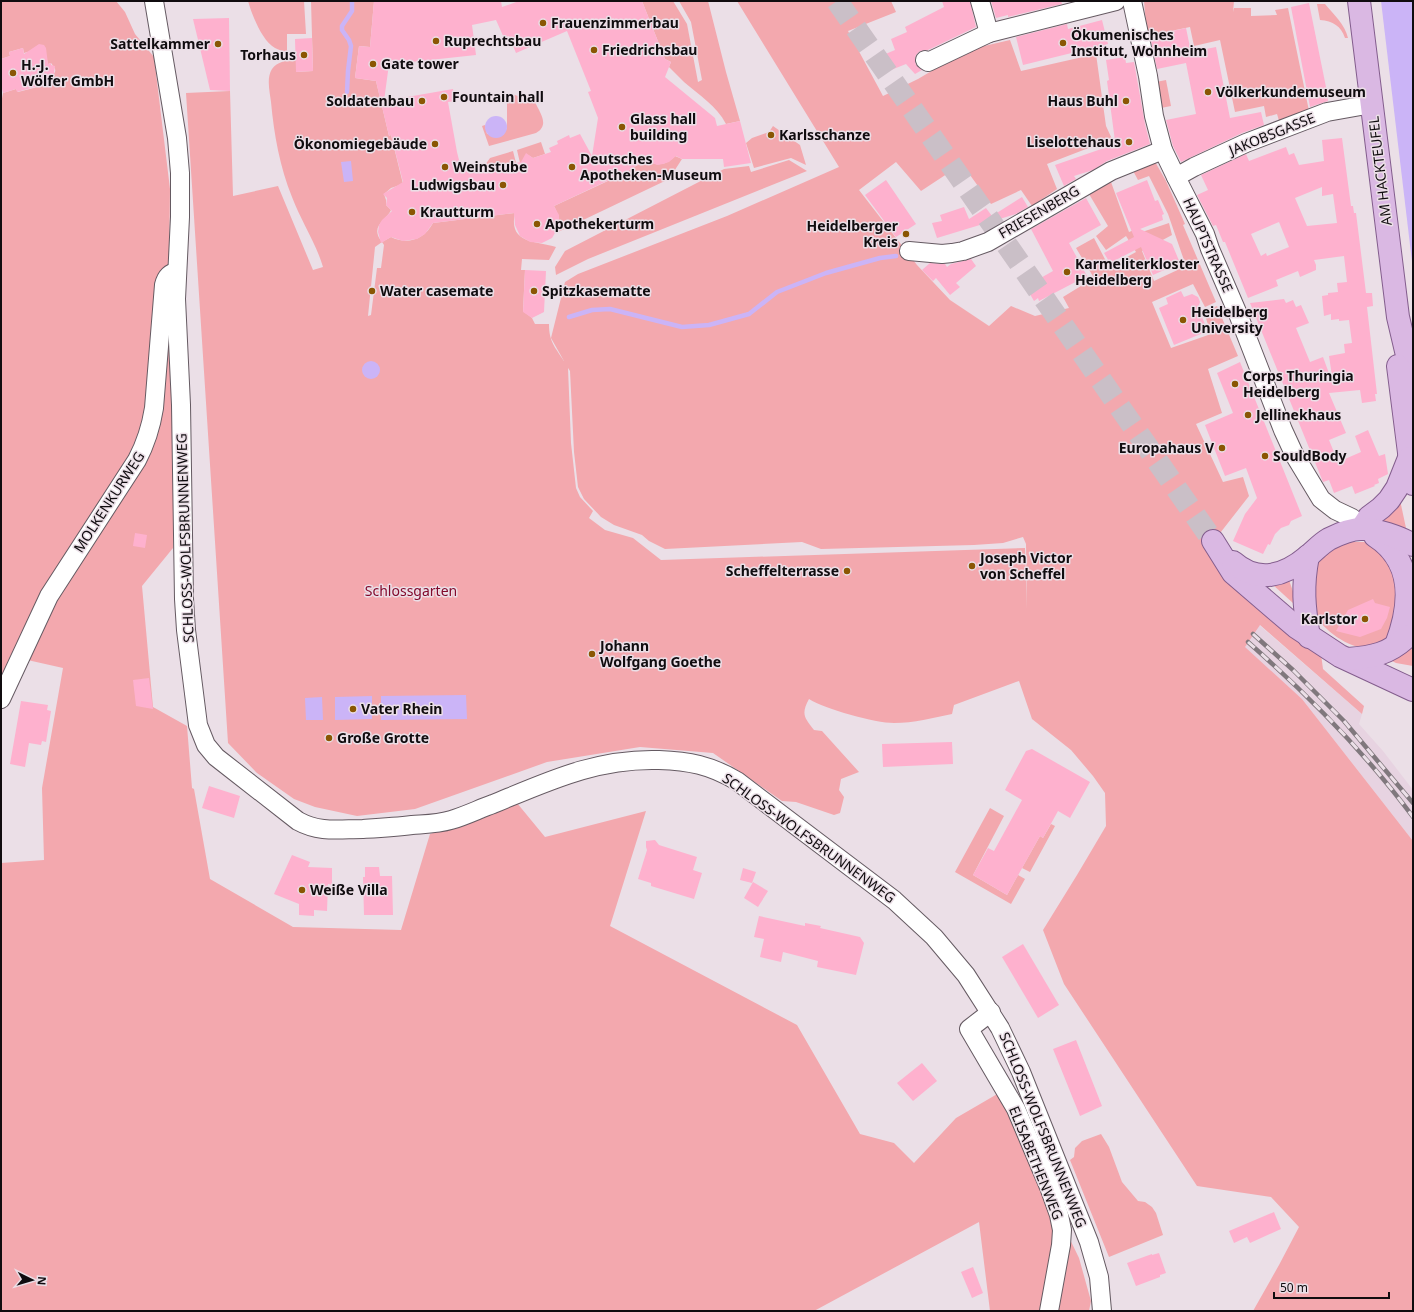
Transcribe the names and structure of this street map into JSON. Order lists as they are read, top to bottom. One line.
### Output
{"streets":{"main road":["AM HACKTEUFEL"],"street":["JAKOBSGASSE","FRIESENBERG","HAUPTSTRASSE","MOLKENKURWEG","SCHLOSS-WOLFSBRUNNENWEG","ELISABETHENWEG"]},"crossings":[["JAKOBSGASSE","AM HACKTEUFEL"],["JAKOBSGASSE","HAUPTSTRASSE"],["FRIESENBERG","HAUPTSTRASSE"],["MOLKENKURWEG","SCHLOSS-WOLFSBRUNNENWEG"],["SCHLOSS-WOLFSBRUNNENWEG","ELISABETHENWEG"]],"parks":["Schlossgarten"],"places":["Frauenzimmerbau","Ruprechtsbau","Ökumenisches Institut, Wohnheim","Sattelkammer","Friedrichsbau","Torhaus","Gate tower","H.-J. Wölfer GmbH","Völkerkundemuseum","Fountain hall","Soldatenbau","Haus Buhl","Glass hall building","Karlsschanze","Liselottehaus","Ökonomiegebäude","Weinstube","Deutsches Apotheken-Museum","Ludwigsbau","Krautturm","Apothekerturm","Heidelberger Kreis","Karmeliterkloster Heidelberg","Water casemate","Spitzkasematte","Heidelberg University","Corps Thuringia Heidelberg","Jellinekhaus","Europahaus V","SouldBody","Joseph Victor von Scheffel","Scheffelterrasse","Karlstor","Johann Wolfgang Goethe","Vater Rhein","Große Grotte","Weiße Villa"],"scale_bar":"50 m","north":"right"}
